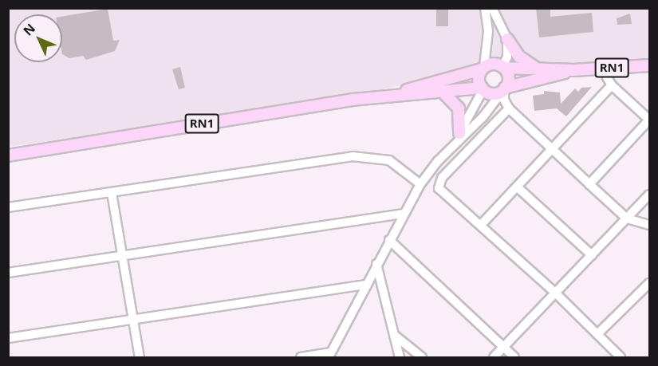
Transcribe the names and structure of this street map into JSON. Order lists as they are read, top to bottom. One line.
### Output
{"streets":{"main road":["RN1"]},"north":"top left"}
